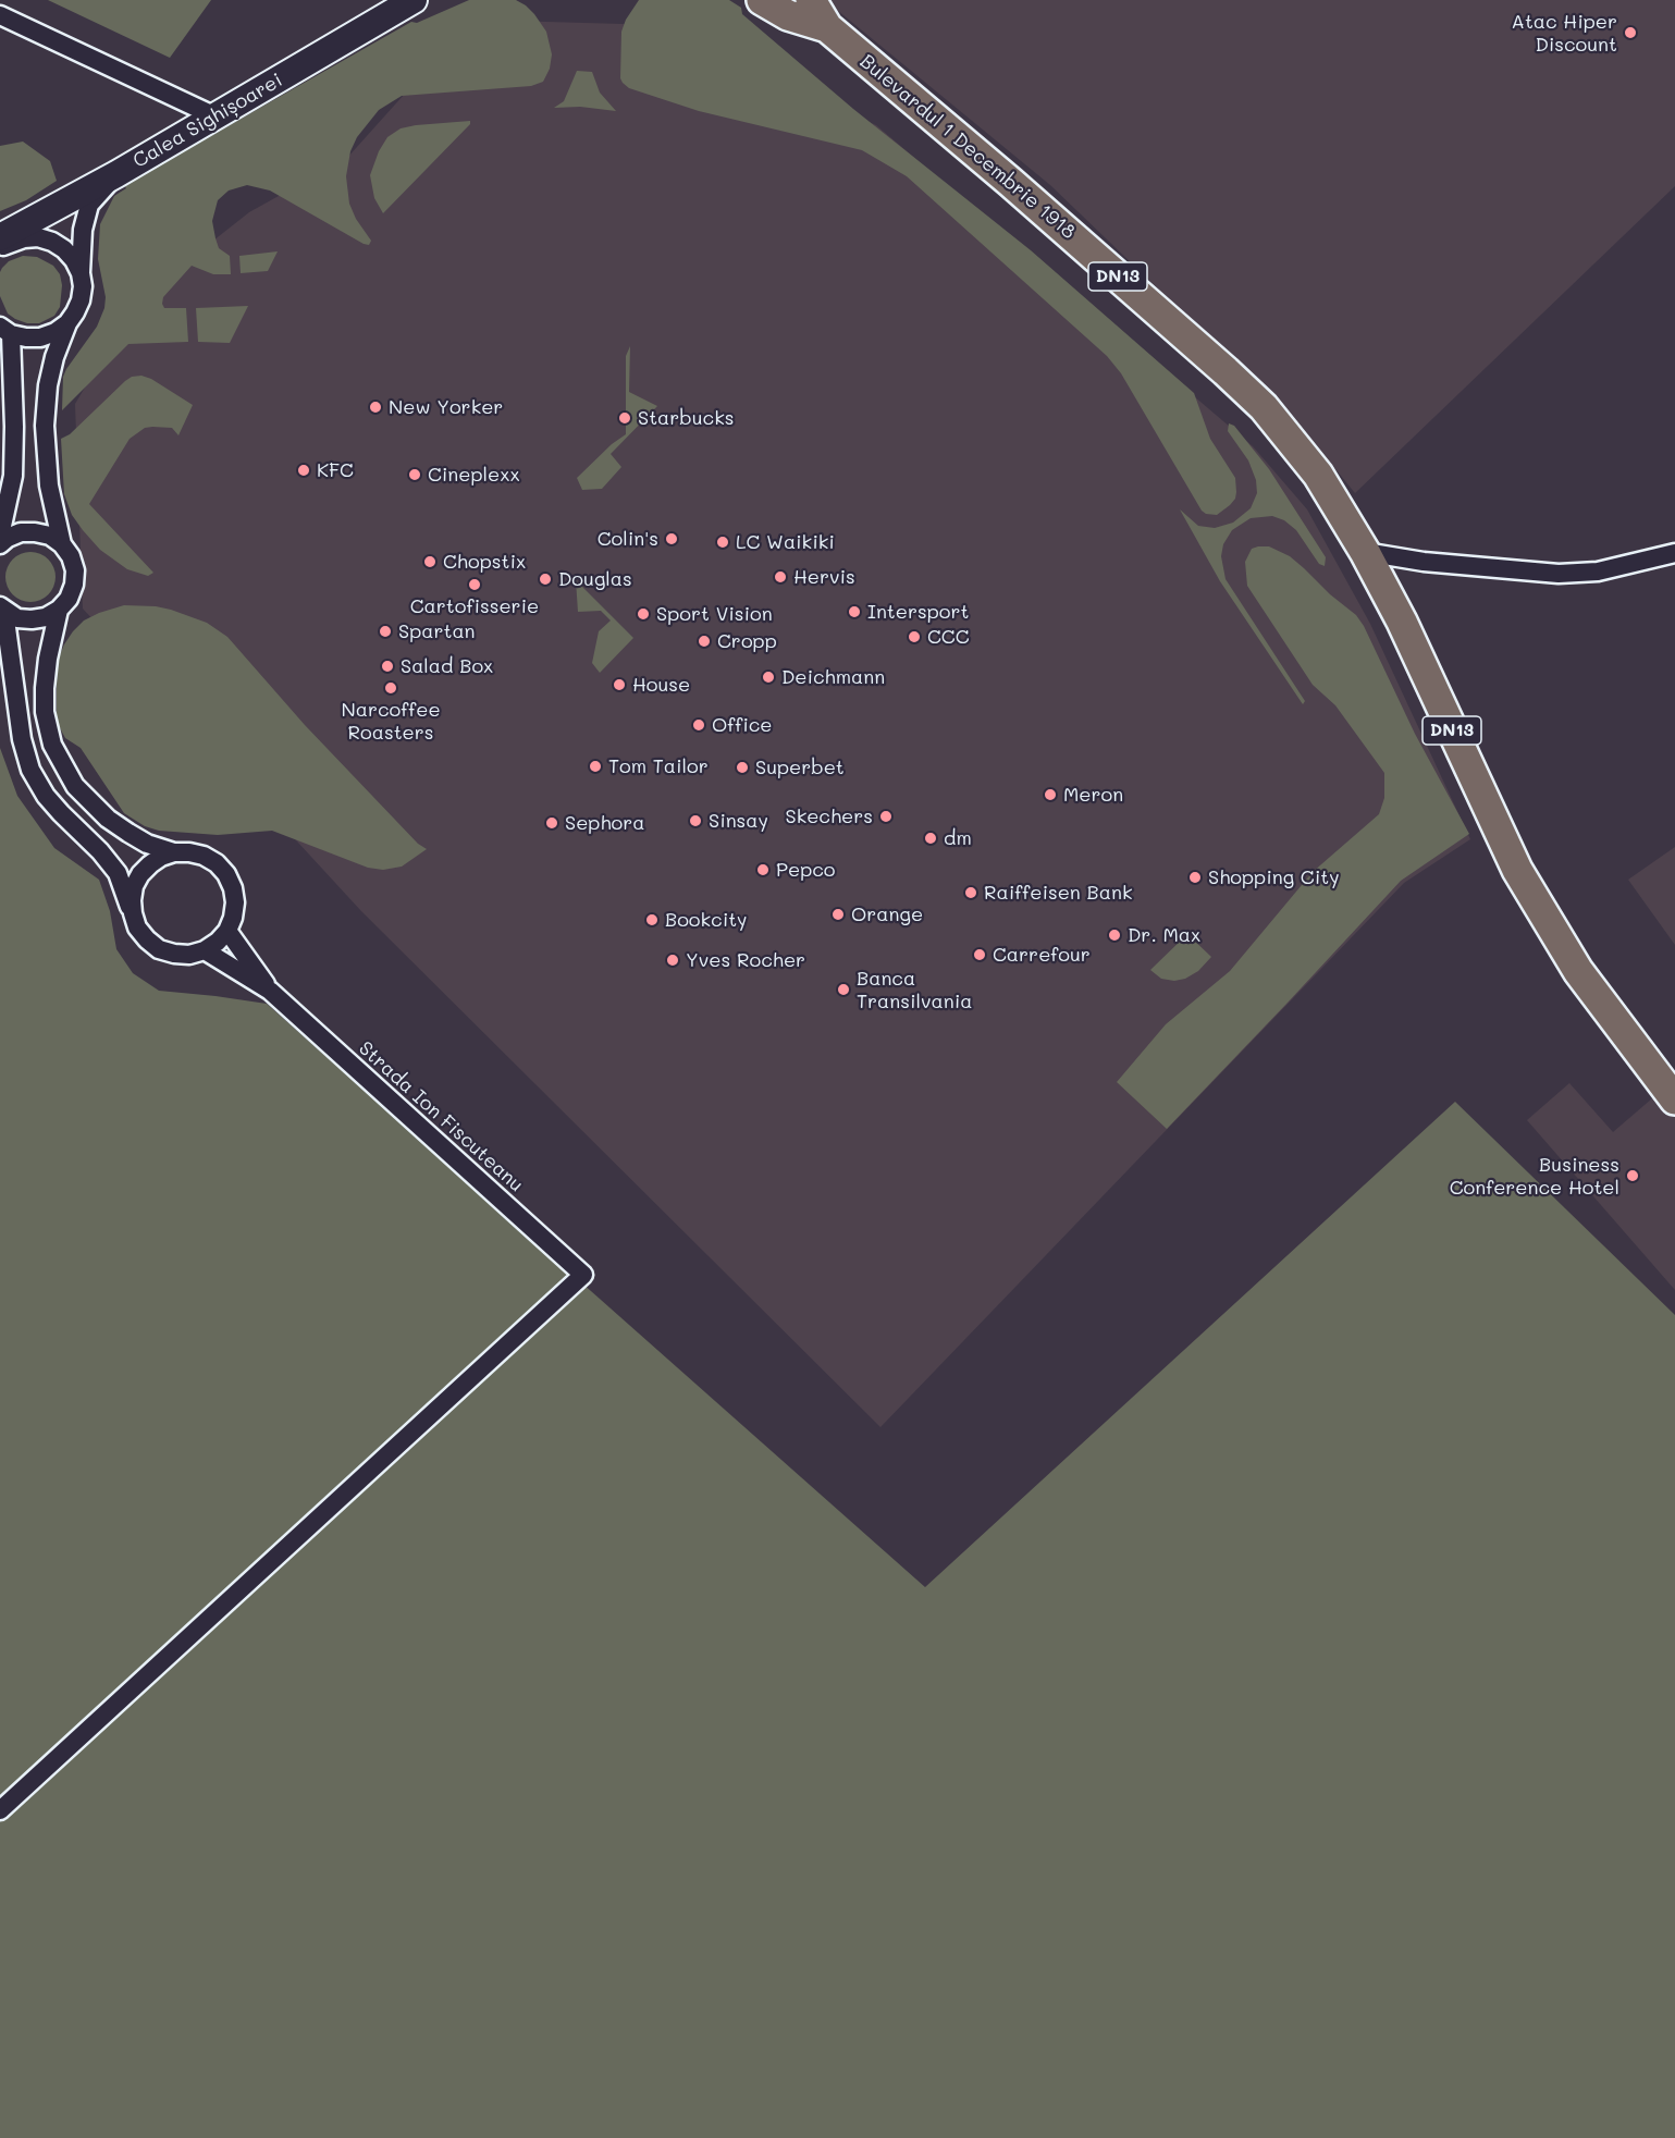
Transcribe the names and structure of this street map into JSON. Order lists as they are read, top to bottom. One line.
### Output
{"streets":{"main road":["Calea Sighișoarei","Bulevardul 1 Decembrie 1918","DN13"],"street":["Strada Ion Fiscuteanu"]},"places":["Atac Hiper Discount","New Yorker","Starbucks","KFC","Cineplexx","Colin's","LC Waikiki","Chopstix","Hervis","Douglas","Cartofisserie","Intersport","Sport Vision","Spartan","CCC","Cropp","Salad Box","Deichmann","House","Narcoffee Roasters","Office","Tom Tailor","Superbet","Meron","Skechers","Sinsay","Sephora","dm","Pepco","Shopping City","Raiffeisen Bank","Orange","Bookcity","Dr. Max","Carrefour","Yves Rocher","Banca Transilvania","Business Conference Hotel"]}
